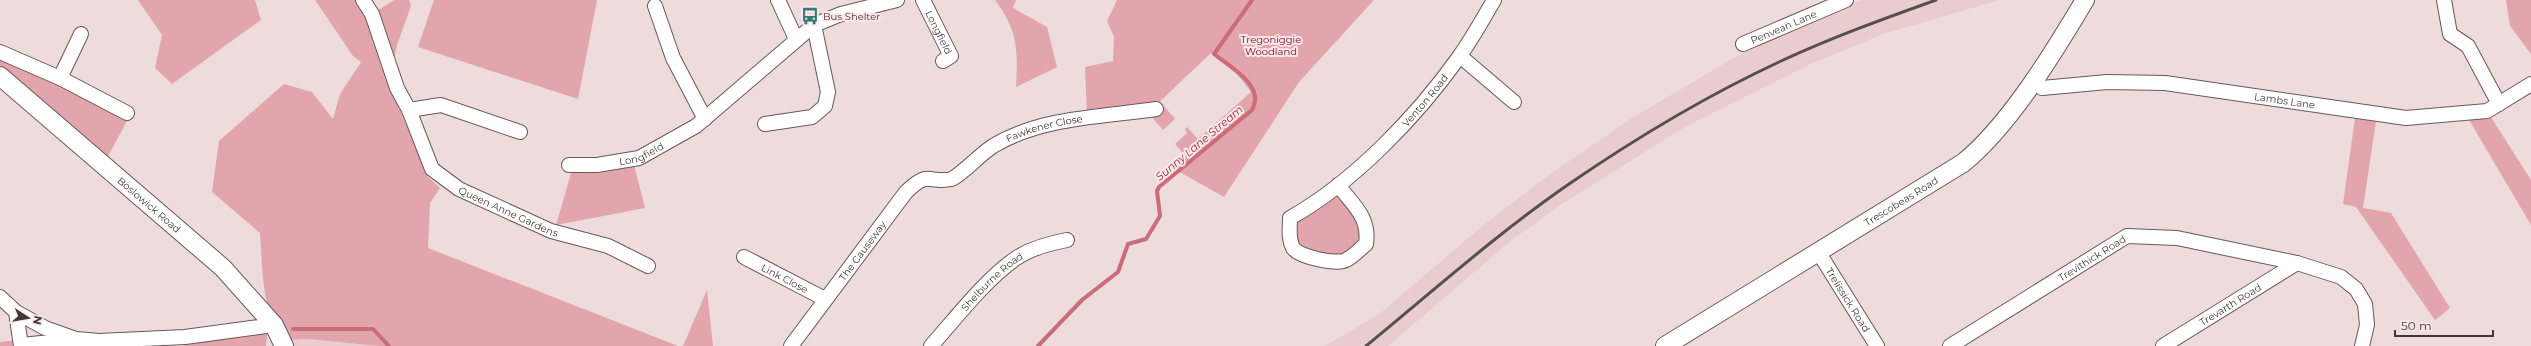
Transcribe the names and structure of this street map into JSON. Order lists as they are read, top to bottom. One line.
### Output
{"streets":{"street":["Penvean Lane","Longfield","Venton Road","Lambs Lane","Fawkener Close","Trescobeas Road","Boslowick Road","Queen Anne Gardens","The Causeway","Trevithick Road","Link Close","Shelburne Road","Trelissick Road","Trevarth Road"]},"crossings":[["Lambs Lane","Trescobeas Road"],["Fawkener Close","The Causeway"],["Trescobeas Road","Trelissick Road"],["The Causeway","Link Close"],["Trevithick Road","Trevarth Road"]],"water":["Sunny Lane Stream"],"parks":["Tregoniggie Woodland"],"places":{"bus stop":["Bus Shelter"]},"scale_bar":"50 m","north":"right"}
